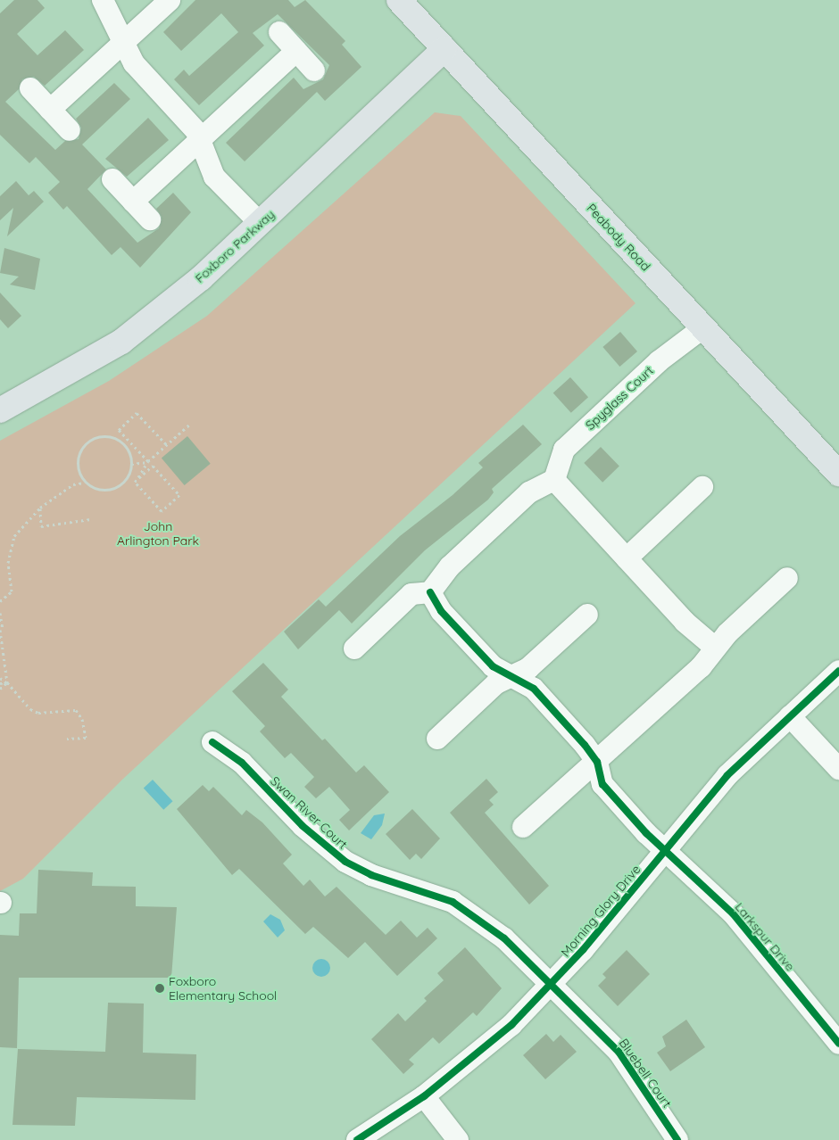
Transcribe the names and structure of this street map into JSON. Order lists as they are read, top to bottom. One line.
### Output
{"streets":{"main road":["Peabody Road","Foxboro Parkway"],"street":["Spyglass Court","Swan River Court","Morning Glory Drive","Larkspur Drive","Bluebell Court"]},"crossings":[["Peabody Road","Foxboro Parkway"],["Peabody Road","Spyglass Court"],["Swan River Court","Morning Glory Drive"],["Swan River Court","Bluebell Court"],["Morning Glory Drive","Larkspur Drive"],["Morning Glory Drive","Bluebell Court"]],"parks":["John Arlington Park"],"places":["Foxboro Elementary School"]}
